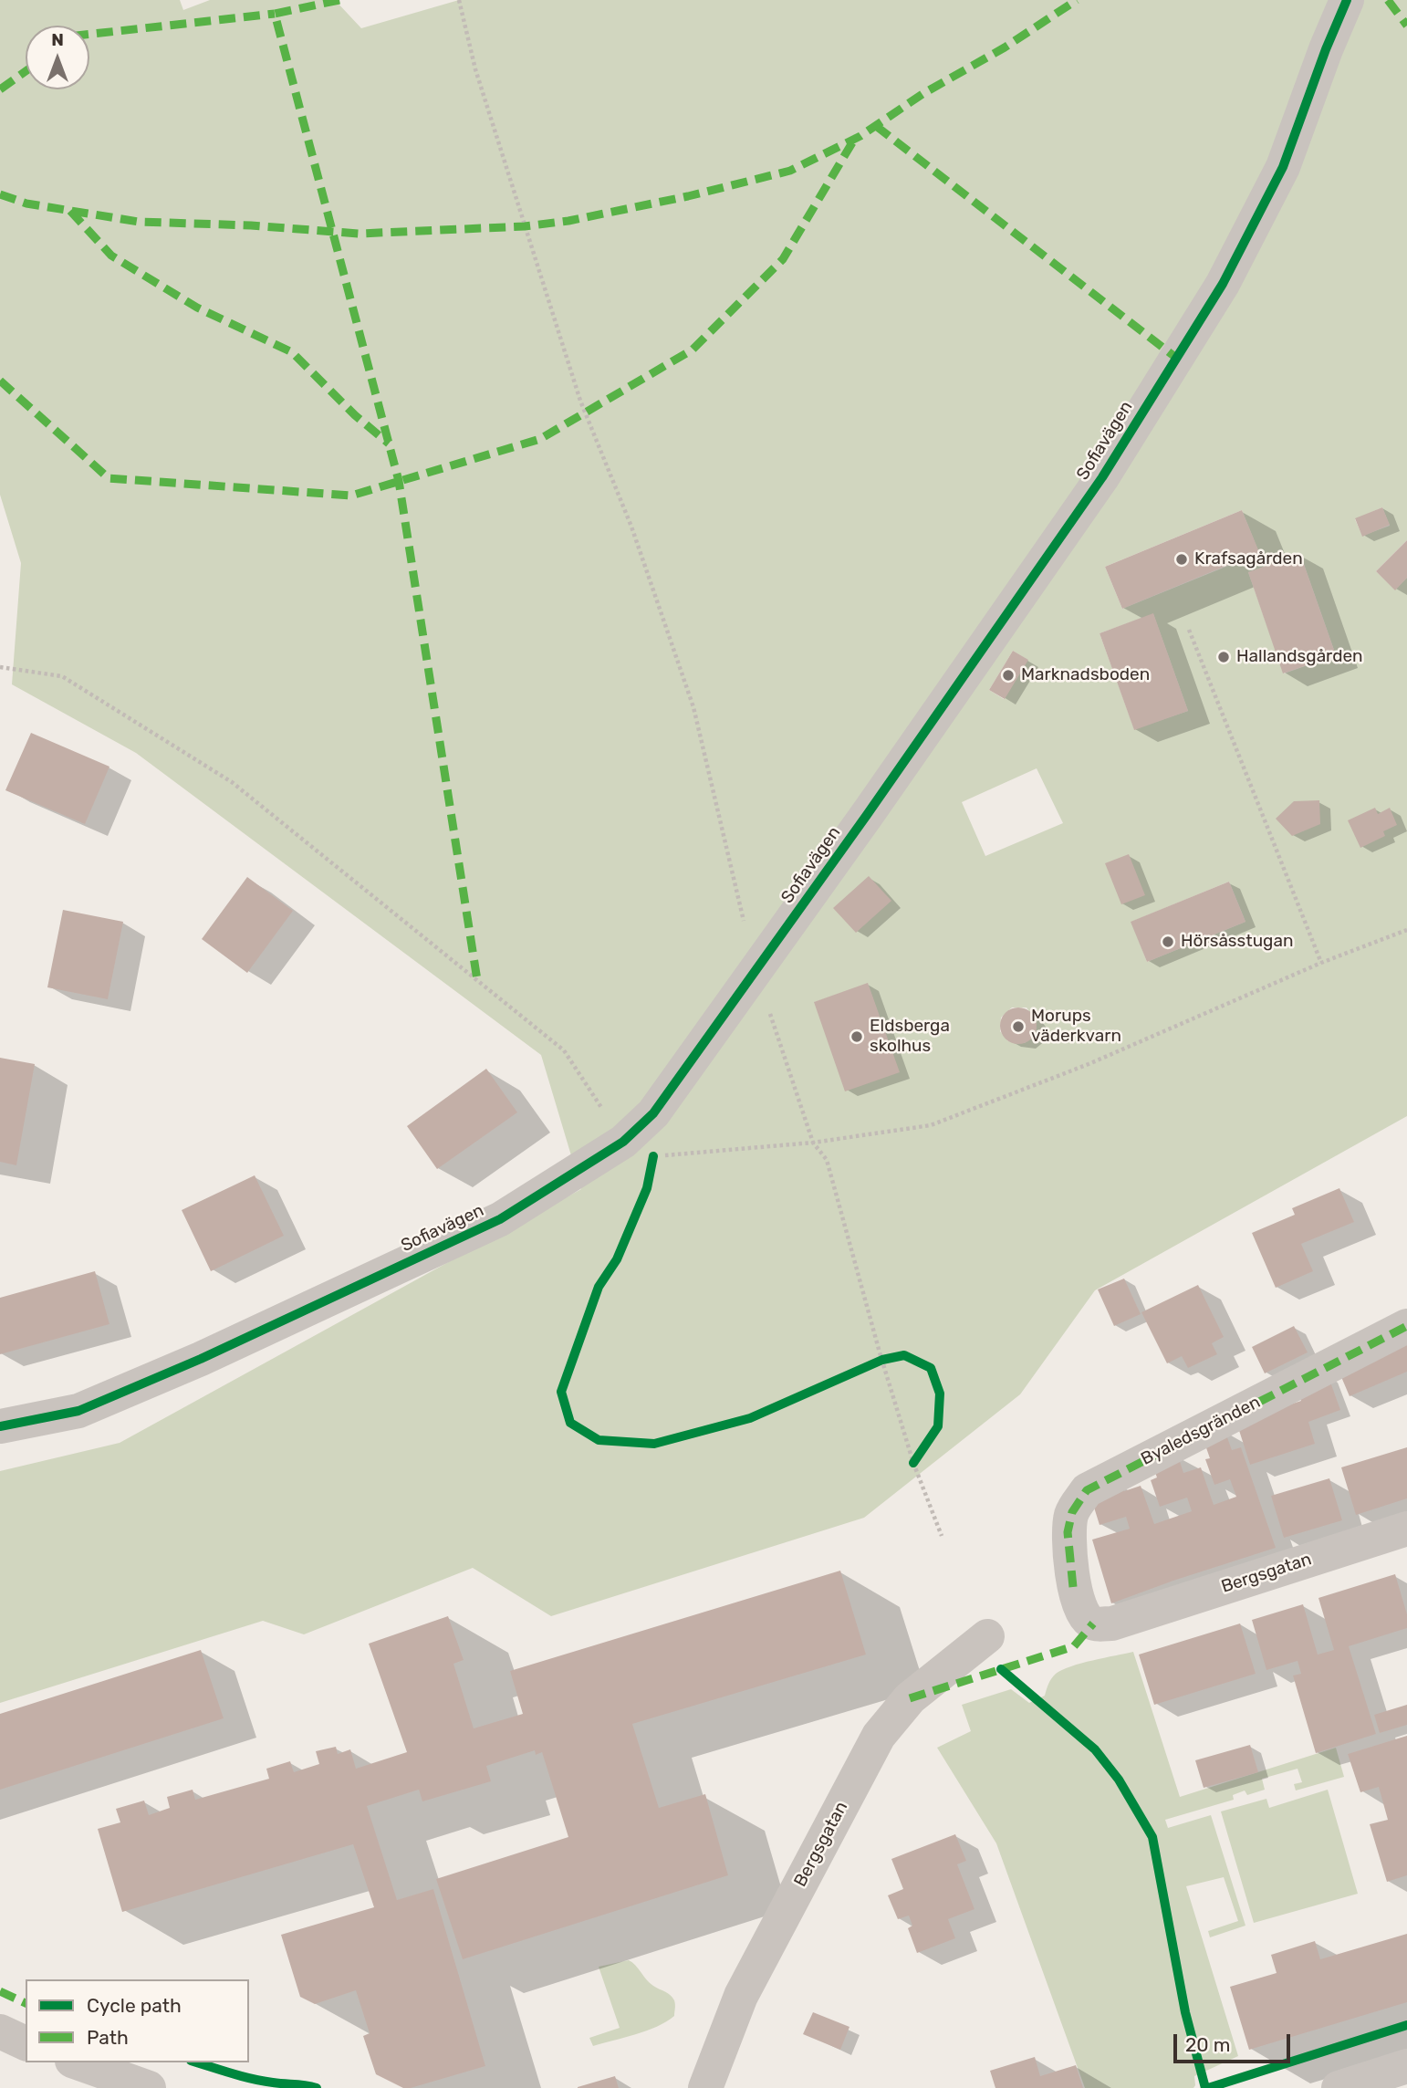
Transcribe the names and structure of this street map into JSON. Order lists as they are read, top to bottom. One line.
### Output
{"streets":{"street":["Sofiavägen","Byaledsgränden","Bergsgatan"]},"crossings":[["Byaledsgränden","Bergsgatan"]],"places":["Krafsagården","Hallandsgården","Marknadsboden","Hörsåsstugan","Morups väderkvarn","Eldsberga skolhus"],"legend":["Cycle path","Path"],"scale_bar":"20 m","north":"top"}
